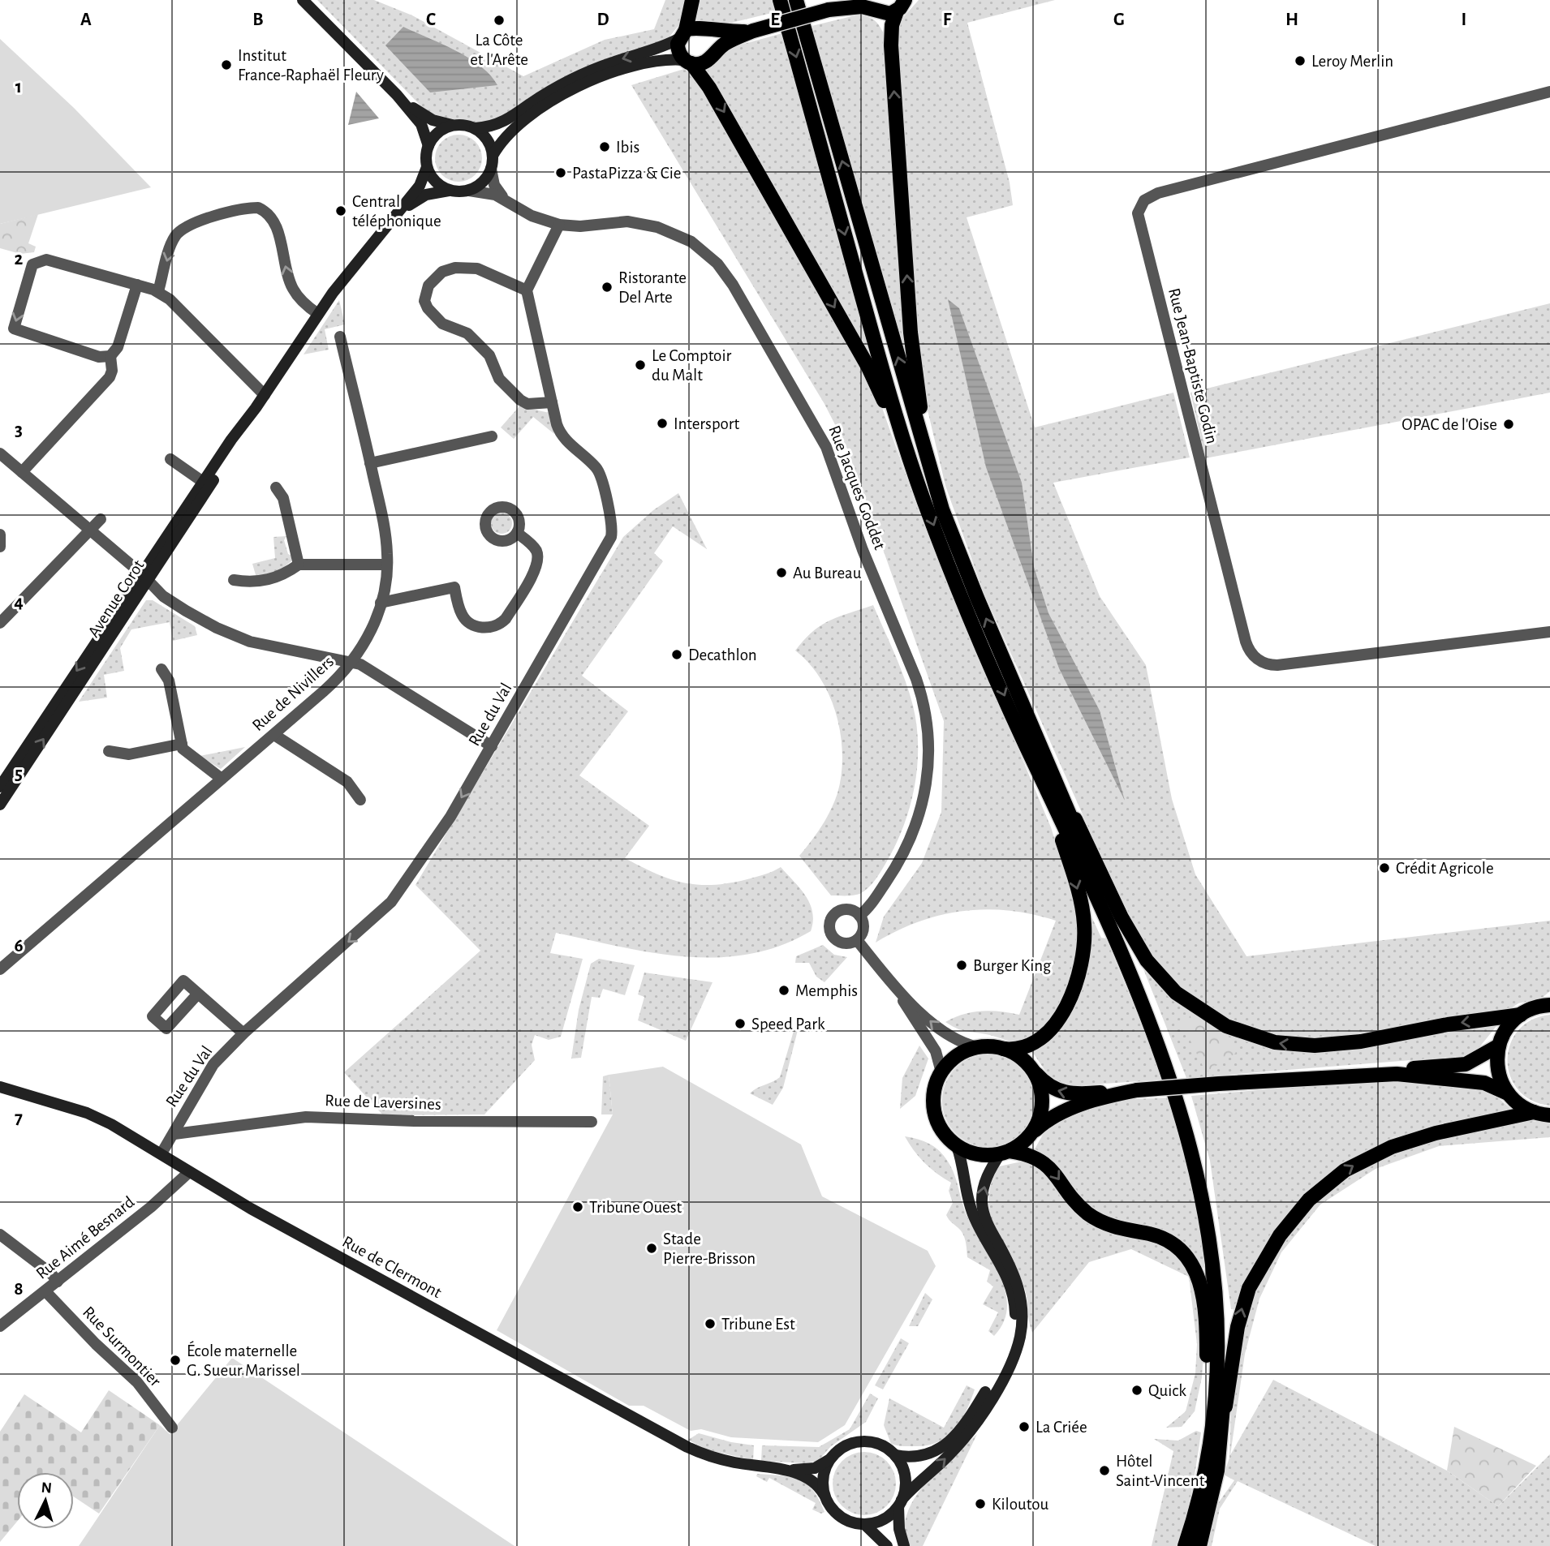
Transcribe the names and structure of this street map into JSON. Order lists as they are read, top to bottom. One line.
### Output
{"streets":{"street":["Rue Jean-Baptiste Godin","Rue Jacques Goddet","Avenue Corot","Rue de Nivillers","Rue du Val","Rue de Laversines","Rue Aimé Besnard","Rue de Clermont","Rue Surmontier"]},"crossings":[["Rue Jacques Goddet","Avenue Corot"],["Rue du Val","Rue de Laversines"],["Rue du Val","Rue de Clermont"],["Rue Aimé Besnard","Rue de Clermont"],["Rue Aimé Besnard","Rue Surmontier"]],"one_way":["Rue du Val"],"places":["La Côte et l'Arête","Leroy Merlin","Institut France-Raphaël Fleury","Ibis","PastaPizza & Cie","Central téléphonique","Ristorante Del Arte","Le Comptoir du Malt","Intersport","OPAC de l'Oise","Au Bureau","Decathlon","Crédit Agricole","Burger King","Memphis","Speed Park","Tribune Ouest","Stade Pierre-Brisson","Tribune Est","École maternelle G. Sueur Marissel","Quick","La Criée","Hôtel Saint-Vincent","Kiloutou"],"north":"top","grid":{"columns":["A","B","C","D","E","F","G","H","I"],"rows":["1","2","3","4","5","6","7","8"]}}
